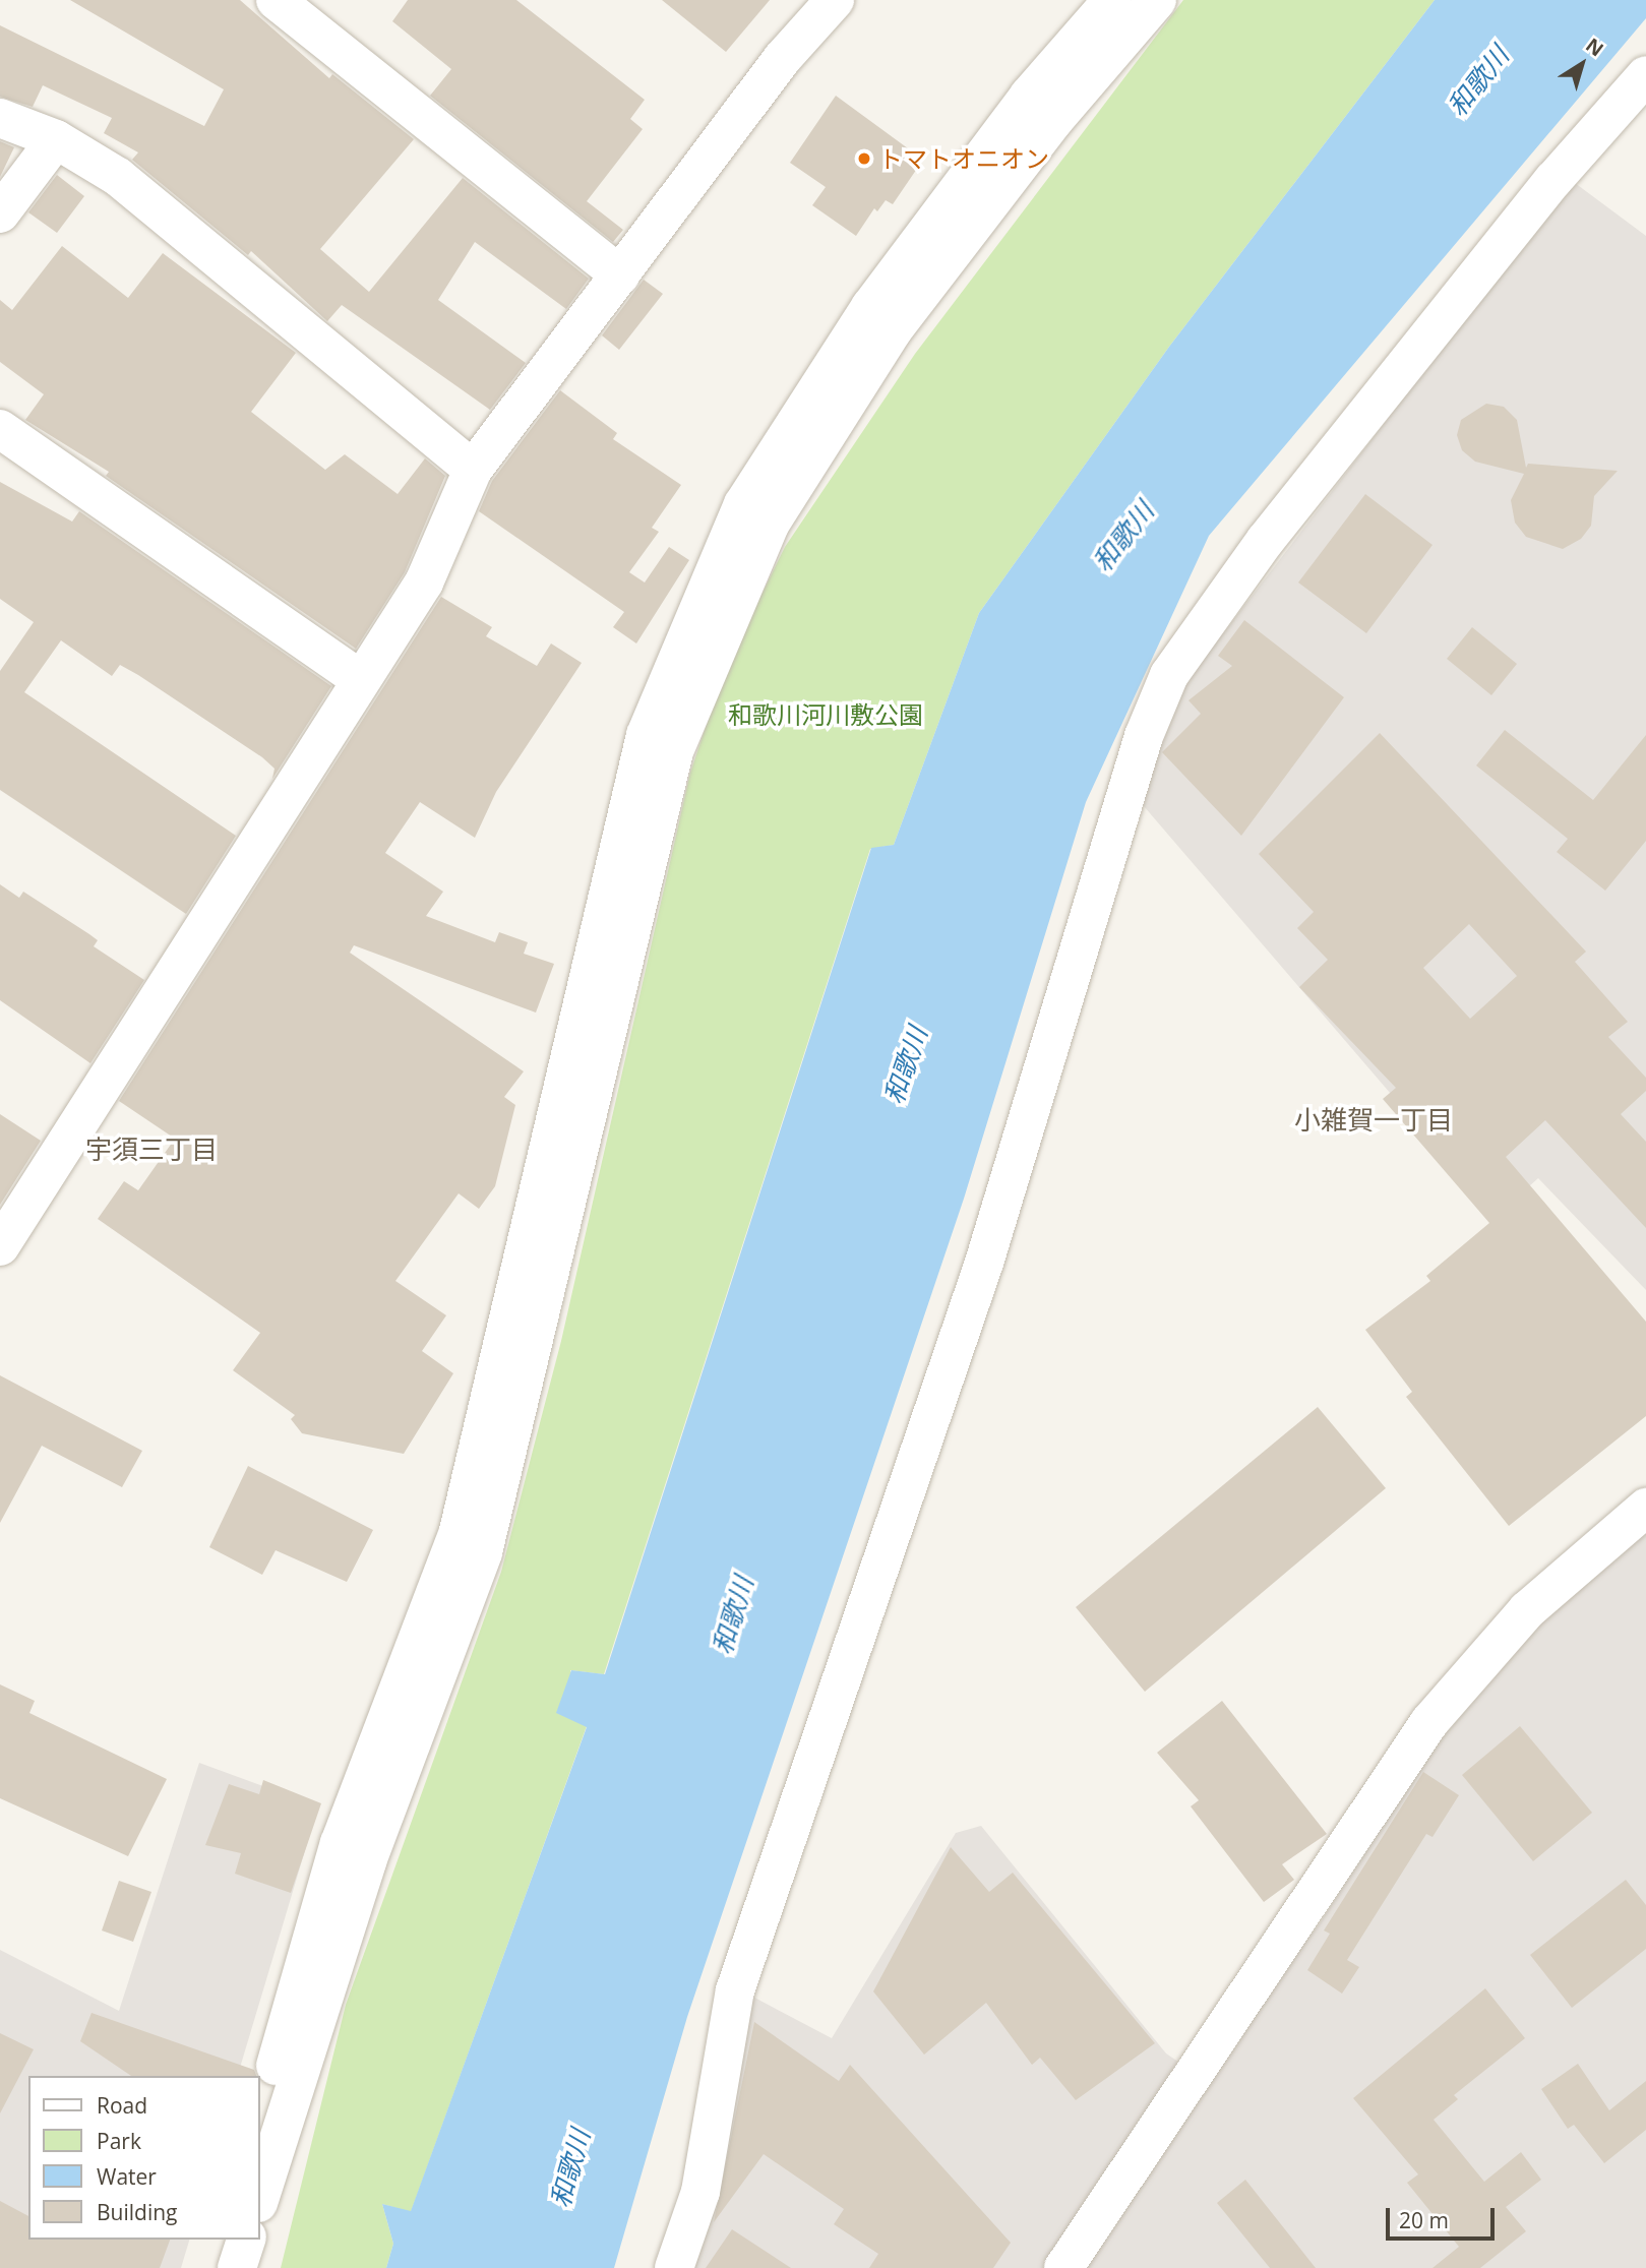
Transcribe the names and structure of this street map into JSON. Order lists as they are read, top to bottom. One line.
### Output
{"districts":["小雑賀一丁目","宇須三丁目"],"water":["和歌川"],"parks":["和歌川河川敷公園"],"places":["トマトオニオン"],"legend":["Road","Park","Water","Building"],"scale_bar":"20 m","north":"top right"}
